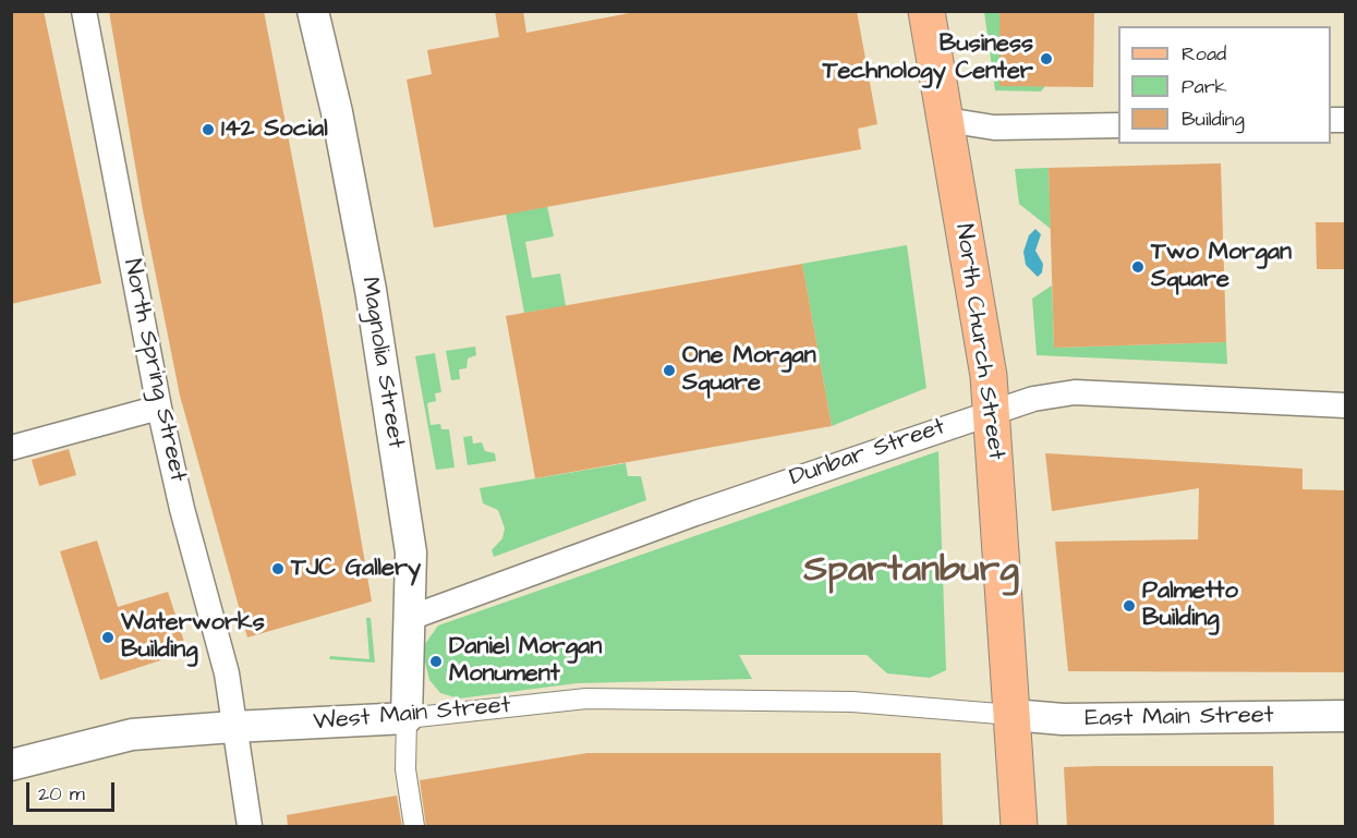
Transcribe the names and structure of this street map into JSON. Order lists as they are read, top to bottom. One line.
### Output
{"streets":{"main road":["North Church Street"],"street":["Magnolia Street","North Spring Street","Dunbar Street","West Main Street","East Main Street"]},"crossings":[["North Church Street","Dunbar Street"],["North Church Street","West Main Street"],["North Church Street","East Main Street"],["Magnolia Street","Dunbar Street"],["Magnolia Street","West Main Street"],["North Spring Street","West Main Street"],["West Main Street","East Main Street"]],"districts":["Spartanburg"],"places":["Business Technology Center","142 Social","Two Morgan Square","One Morgan Square","TJC Gallery","Palmetto Building","Waterworks Building","Daniel Morgan Monument"],"legend":["Road","Park","Building"],"scale_bar":"20 m"}
